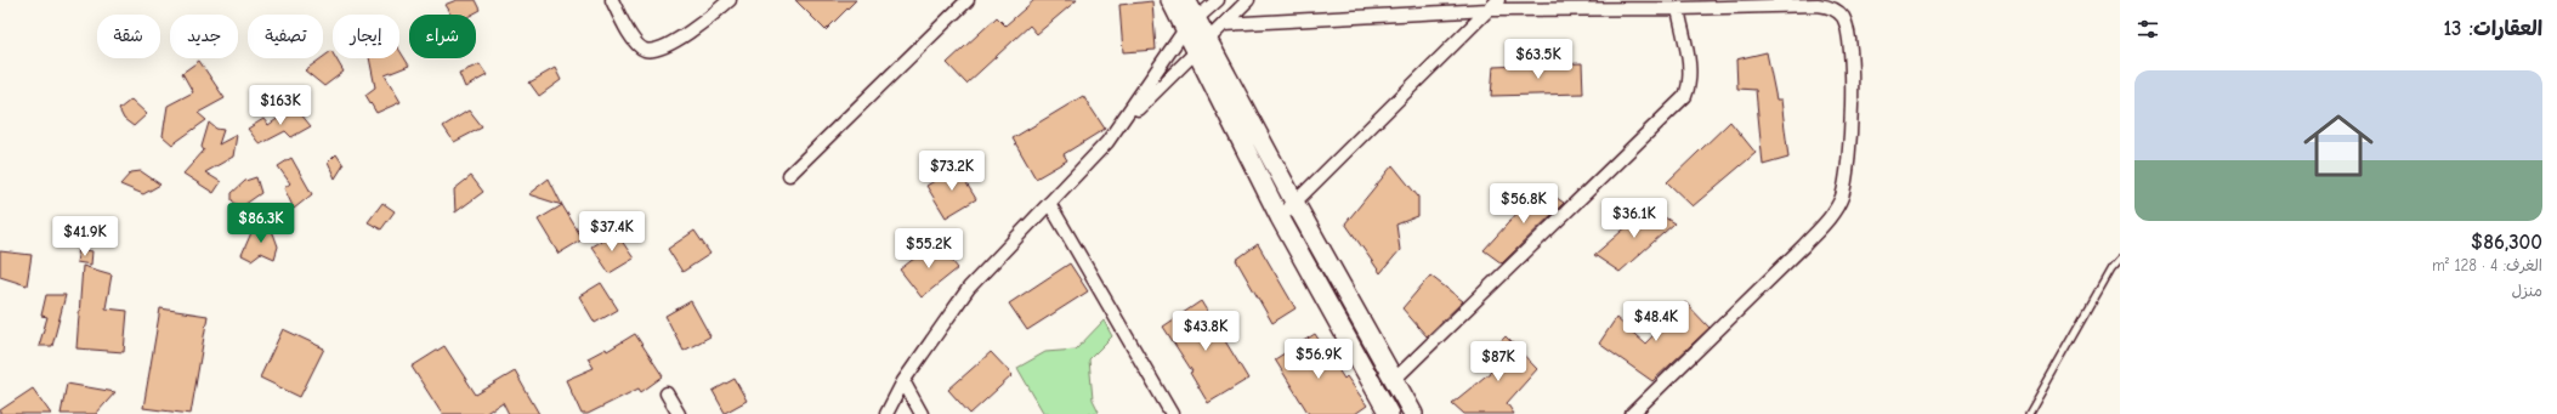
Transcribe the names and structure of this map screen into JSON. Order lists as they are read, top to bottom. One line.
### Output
{"page":{"heading":"العقارات: 13","chip":["شراء","إيجار","تصفية","جديد","شقة"],"price":["$63.5K","$163K","$73.2K","$56.8K","$36.1K","$86.3K","$37.4K","$41.9K","$55.2K","$48.4K","$43.8K","$56.9K","$87K"],"list":[{"name":"$86,300","note":"الغرف: 4 · 128 m² · منزل"}]}}
